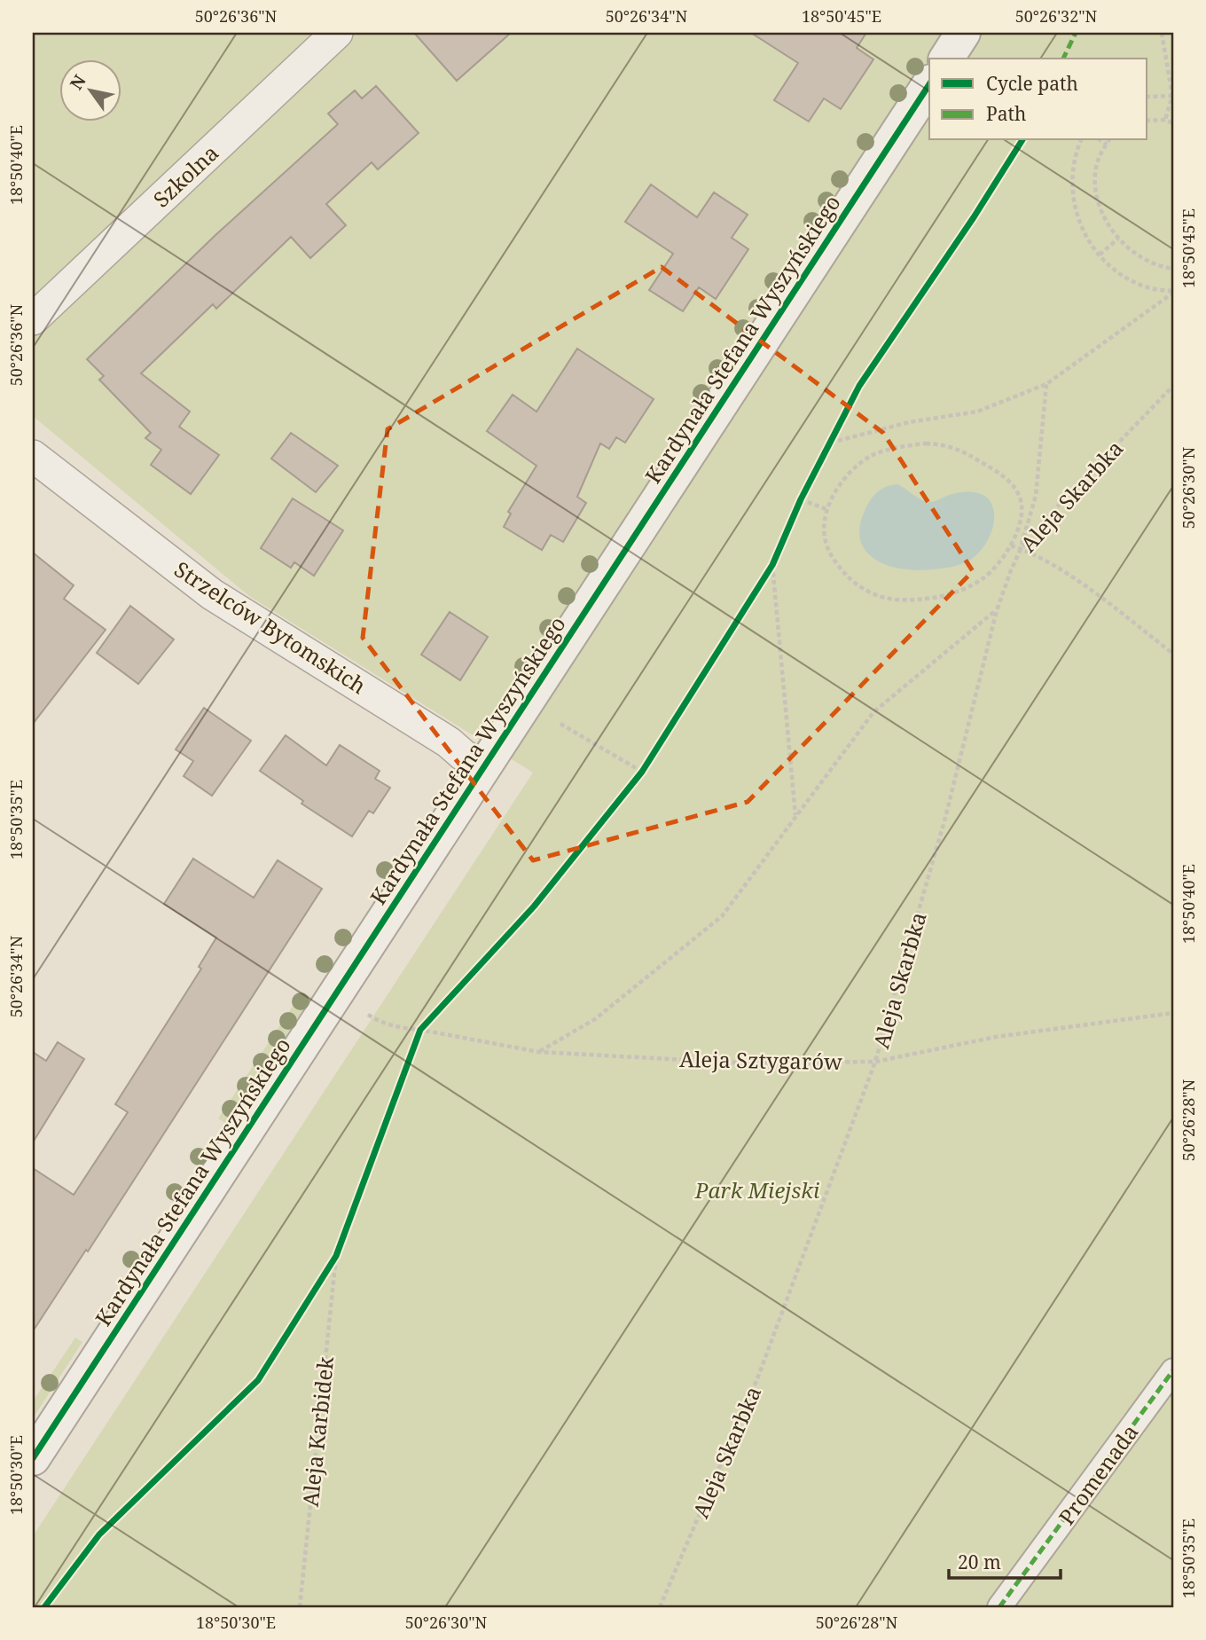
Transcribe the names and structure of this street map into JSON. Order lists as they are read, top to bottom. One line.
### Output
{"streets":{"street":["Szkolna","Kardynała Stefana Wyszyńskiego","Strzelców Bytomskich","Promenada"],"path":["Aleja Skarbka","Aleja Sztygarów","Aleja Karbidek"]},"crossings":[["Kardynała Stefana Wyszyńskiego","Strzelców Bytomskich"],["Aleja Skarbka","Aleja Sztygarów"]],"parks":["Park Miejski"],"legend":["Cycle path","Path"],"scale_bar":"20 m","north":"top left","coordinates":["50°26'36\"N","50°26'34\"N","18°50'45\"E","50°26'32\"N","18°50'40\"E","50°26'30\"N","18°50'35\"E","50°26'28\"N","18°50'30\"E"]}
